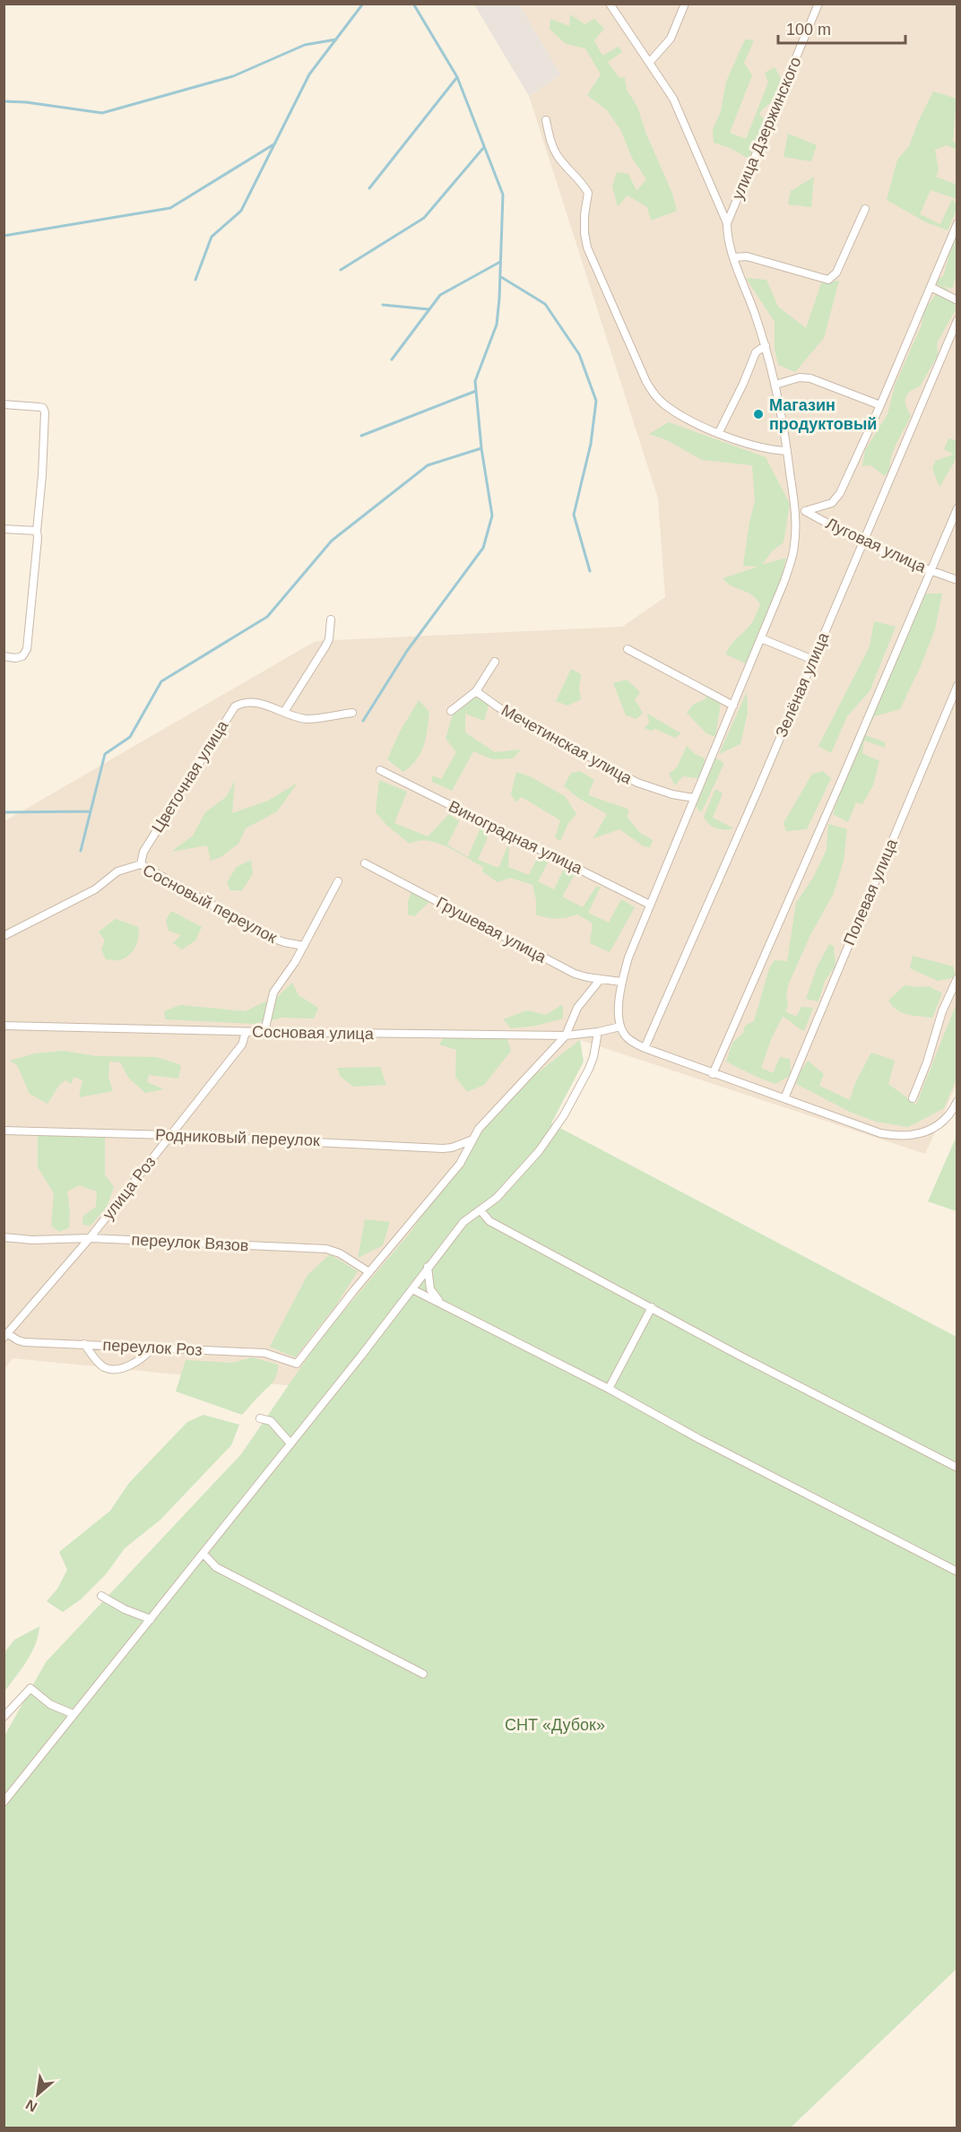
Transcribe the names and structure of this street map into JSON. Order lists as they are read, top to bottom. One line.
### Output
{"streets":{"street":["улица Дзержинского","Луговая улица","Зелёная улица","Мечетинская улица","Цветочная улица","Виноградная улица","Полевая улица","Сосновый переулок","Грушевая улица","Сосновая улица","Родниковый переулок","улица Роз","переулок Вязов","переулок Роз"]},"crossings":[["Луговая улица","Зелёная улица"],["Цветочная улица","Сосновый переулок"],["Сосновая улица","улица Роз"],["Родниковый переулок","улица Роз"],["улица Роз","переулок Вязов"],["улица Роз","переулок Роз"],["переулок Вязов","переулок Роз"]],"parks":["СНТ «Дубок»"],"places":["Магазин продуктовый"],"scale_bar":"100 m","north":"bottom left"}
